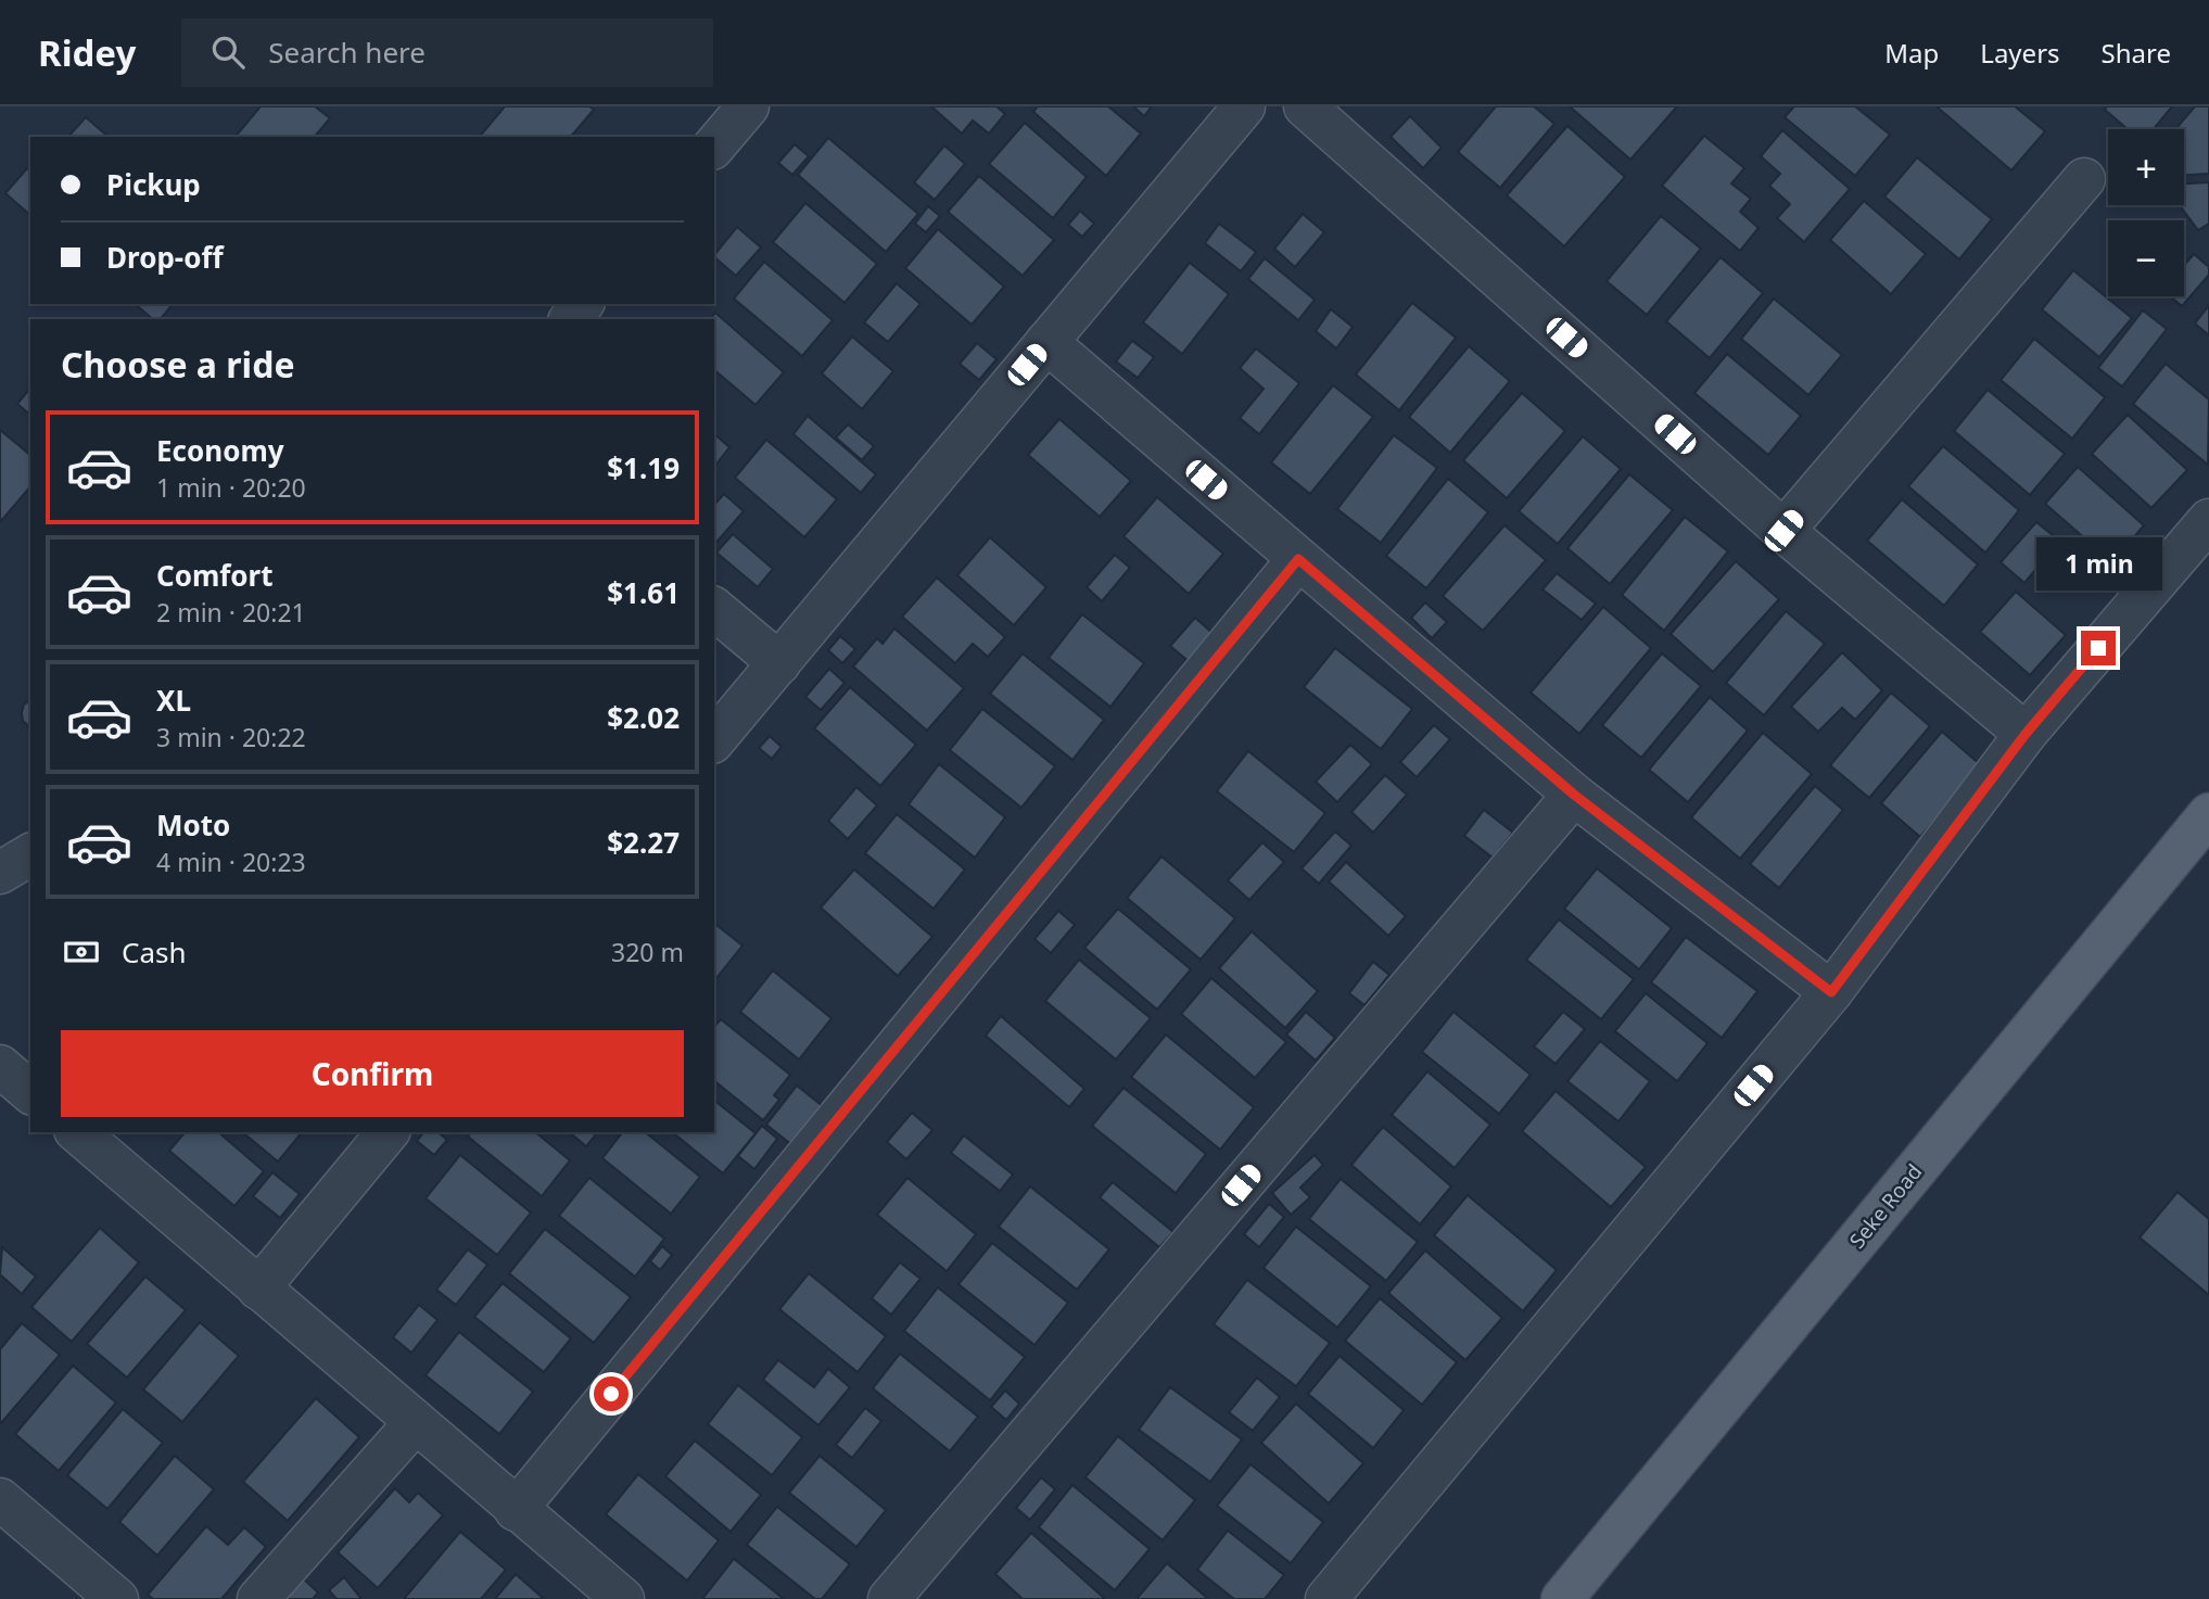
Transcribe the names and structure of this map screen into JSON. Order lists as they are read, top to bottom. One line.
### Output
{"streets":{"main road":["Seke Road"]},"page":{"header":"Ridey","search":"Search here","nav":["Map","Layers","Share"],"map_buttons":["+","−"],"banner":["Pickup","Drop-off"],"heading":"Choose a ride","list":[{"name":"Economy","note":"1 min · 20:20","value":"$1.19"},{"name":"Comfort","note":"2 min · 20:21","value":"$1.61"},{"name":"XL","note":"3 min · 20:22","value":"$2.02"},{"name":"Moto","note":"4 min · 20:23","value":"$2.27"}],"bubble":"1 min","pay":["Cash","320 m"],"buttons":"Confirm"}}
